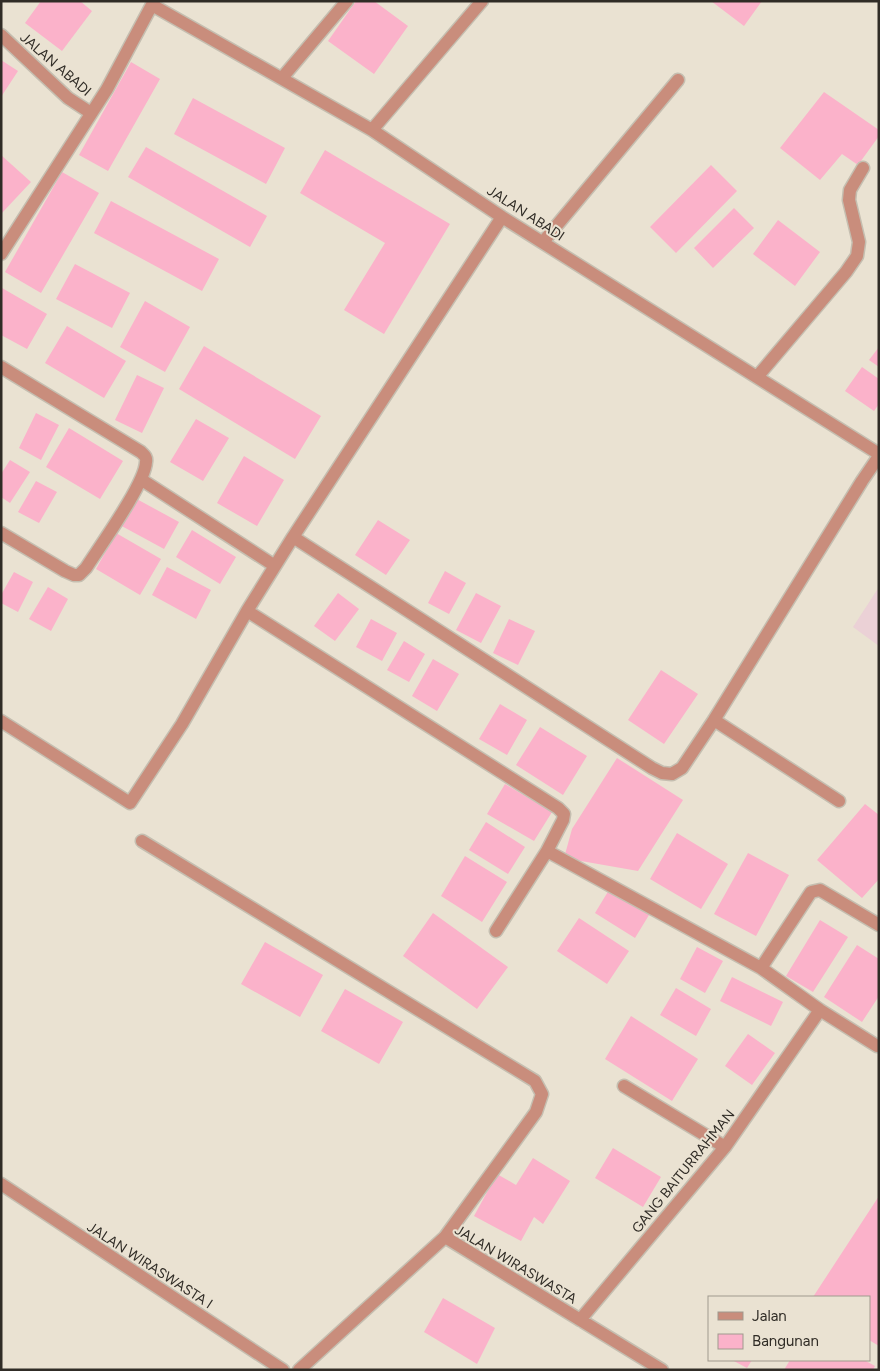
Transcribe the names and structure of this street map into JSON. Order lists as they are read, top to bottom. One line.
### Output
{"streets":{"street":["JALAN ABADI","GANG BAITURRAHMAN","JALAN WIRASWASTA","JALAN WIRASWASTA I"]},"crossings":[["GANG BAITURRAHMAN","JALAN WIRASWASTA"]],"legend":["Jalan","Bangunan"]}
